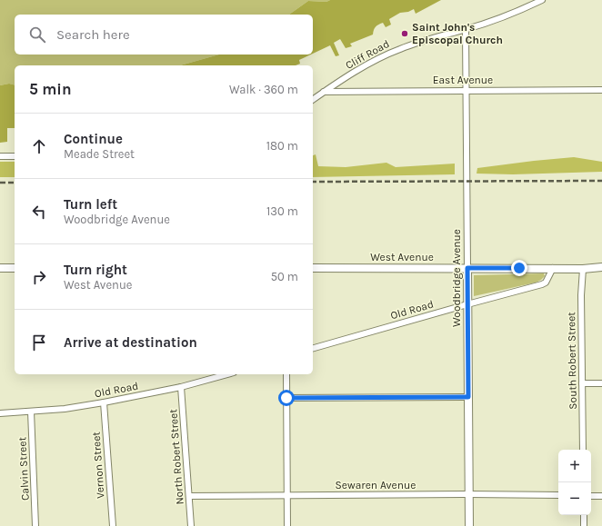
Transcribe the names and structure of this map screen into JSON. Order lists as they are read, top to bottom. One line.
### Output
{"streets":{"street":["Cliff Road","East Avenue","West Avenue","Woodbridge Avenue","Old Road","South Robert Street","North Robert Street","Vernon Street","Calvin Street","Sewaren Avenue"]},"crossings":[["Cliff Road","East Avenue"],["Cliff Road","Woodbridge Avenue"],["East Avenue","Woodbridge Avenue"],["West Avenue","Woodbridge Avenue"],["West Avenue","Old Road"],["West Avenue","South Robert Street"],["Woodbridge Avenue","Old Road"],["Woodbridge Avenue","Sewaren Avenue"],["Old Road","North Robert Street"],["Old Road","Vernon Street"],["Old Road","Calvin Street"],["North Robert Street","Sewaren Avenue"]],"places":["Saint John's Episcopal Church"],"page":{"search":"Search here","heading":["5 min","Walk · 360 m"],"list":[["Continue","Meade Street","180 m"],["Turn left","Woodbridge Avenue","130 m"],["Turn right","West Avenue","50 m"],"Arrive at destination"],"map_buttons":["+","−"]}}
